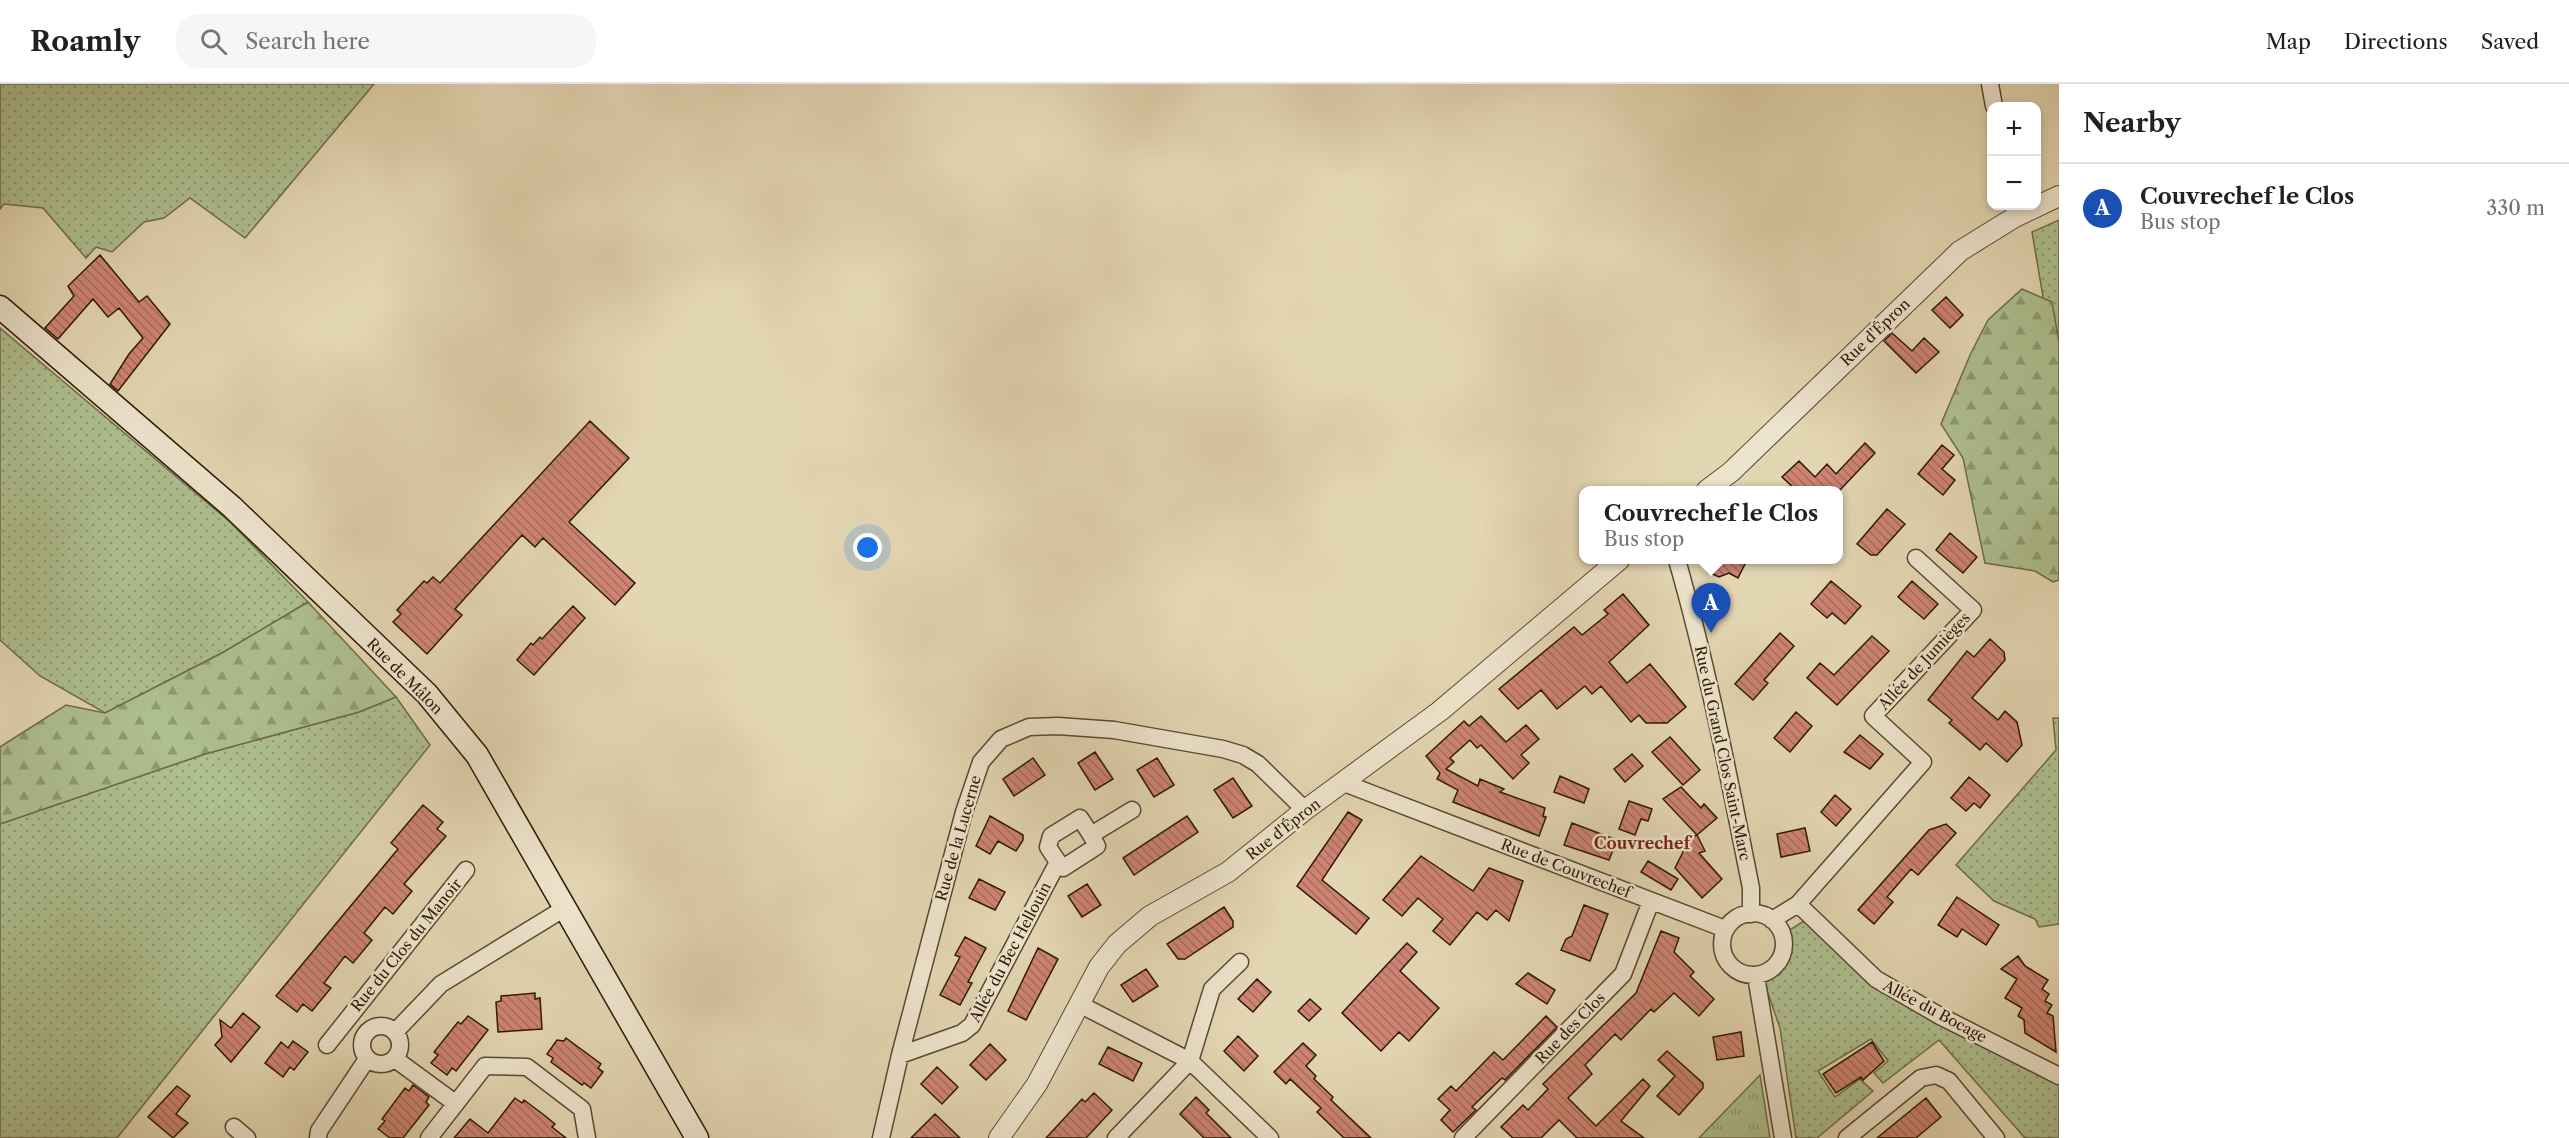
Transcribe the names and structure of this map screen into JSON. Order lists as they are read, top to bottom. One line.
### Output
{"streets":{"main road":["Rue de Mâlon"],"street":["Rue d'Épron","Allée de Jumièges","Rue du Grand Clos Saint-Marc","Rue de la Lucerne","Rue de Couvrechef","Rue du Clos du Manoir","Allée du Bec Hellouin","Allée du Bocage","Rue des Clos"]},"crossings":[["Rue d'Épron","Rue de la Lucerne"],["Rue d'Épron","Rue de Couvrechef"],["Allée de Jumièges","Rue du Grand Clos Saint-Marc"],["Allée de Jumièges","Rue de Couvrechef"],["Allée de Jumièges","Allée du Bocage"],["Rue du Grand Clos Saint-Marc","Rue de Couvrechef"],["Rue de la Lucerne","Allée du Bec Hellouin"],["Rue de Couvrechef","Rue des Clos"]],"districts":["Couvrechef"],"page":{"header":"Roamly","search":"Search here","nav":["Map","Directions","Saved"],"heading":"Nearby","map_buttons":["+","−"],"list":[{"mark":"A","name":"Couvrechef le Clos","note":"Bus stop","value":"330 m"}],"popup":["Couvrechef le Clos","Bus stop"],"pins":"A"}}
